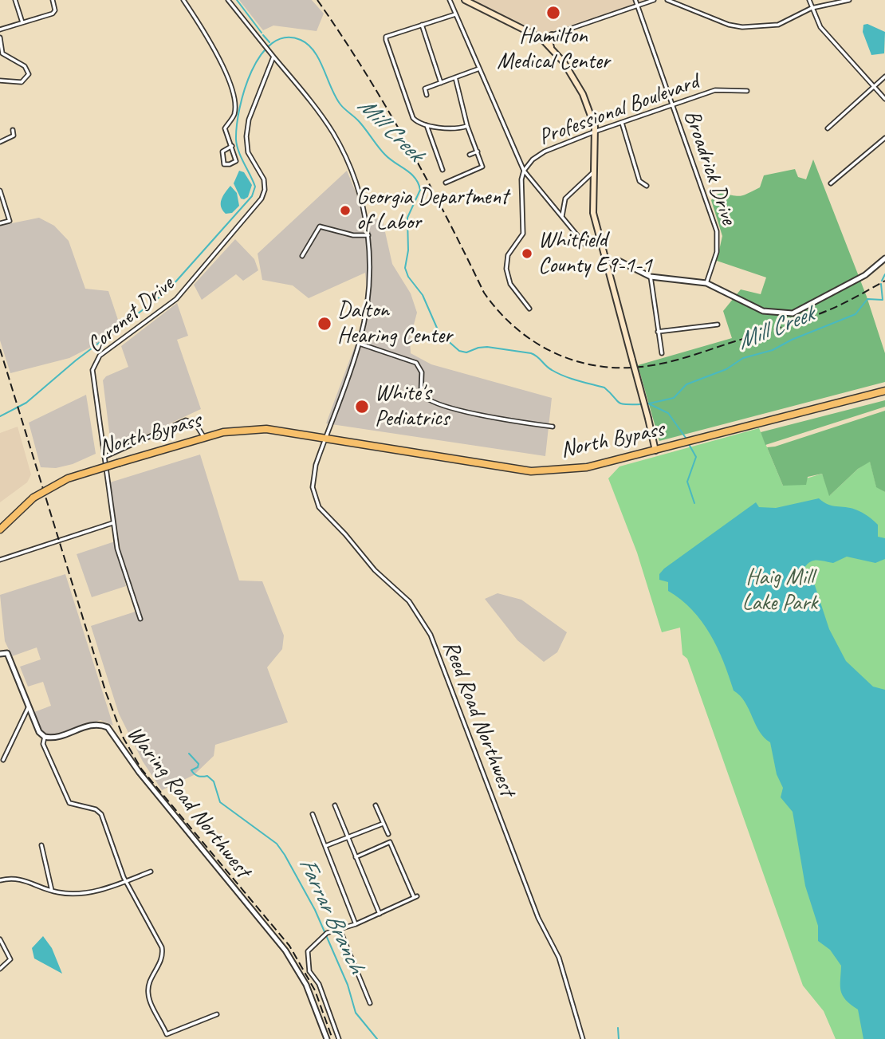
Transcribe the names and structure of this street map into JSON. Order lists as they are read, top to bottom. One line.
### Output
{"streets":{"highway":["North Bypass"],"street":["Professional Boulevard","Broadrick Drive","Coronet Drive","Reed Road Northwest","Waring Road Northwest"]},"crossings":[["Professional Boulevard","Broadrick Drive"],["Coronet Drive","Reed Road Northwest"],["North Bypass","Reed Road Northwest"]],"water":["Mill Creek","Farrar Branch"],"parks":["Haig Mill Lake Park"],"places":["Hamilton Medical Center","Georgia Department of Labor","Whitfield County E9-1-1","Dalton Hearing Center","White's Pediatrics"]}
